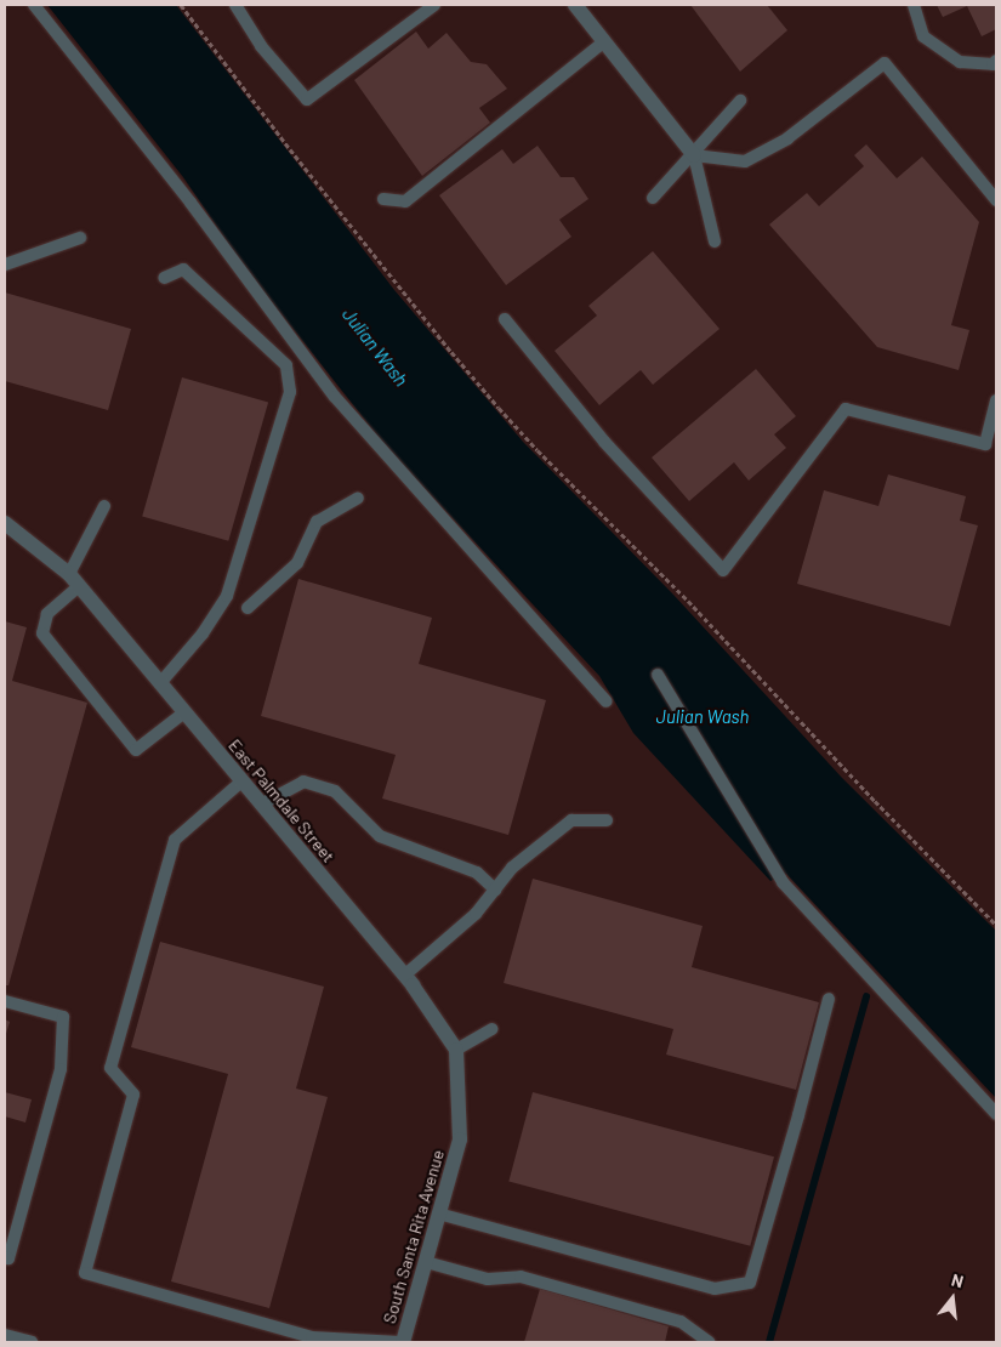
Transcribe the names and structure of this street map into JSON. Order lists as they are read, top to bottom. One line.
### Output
{"streets":{"street":["East Palmdale Street","South Santa Rita Avenue"]},"crossings":[["East Palmdale Street","South Santa Rita Avenue"]],"water":["Julian Wash"],"north":"top"}
